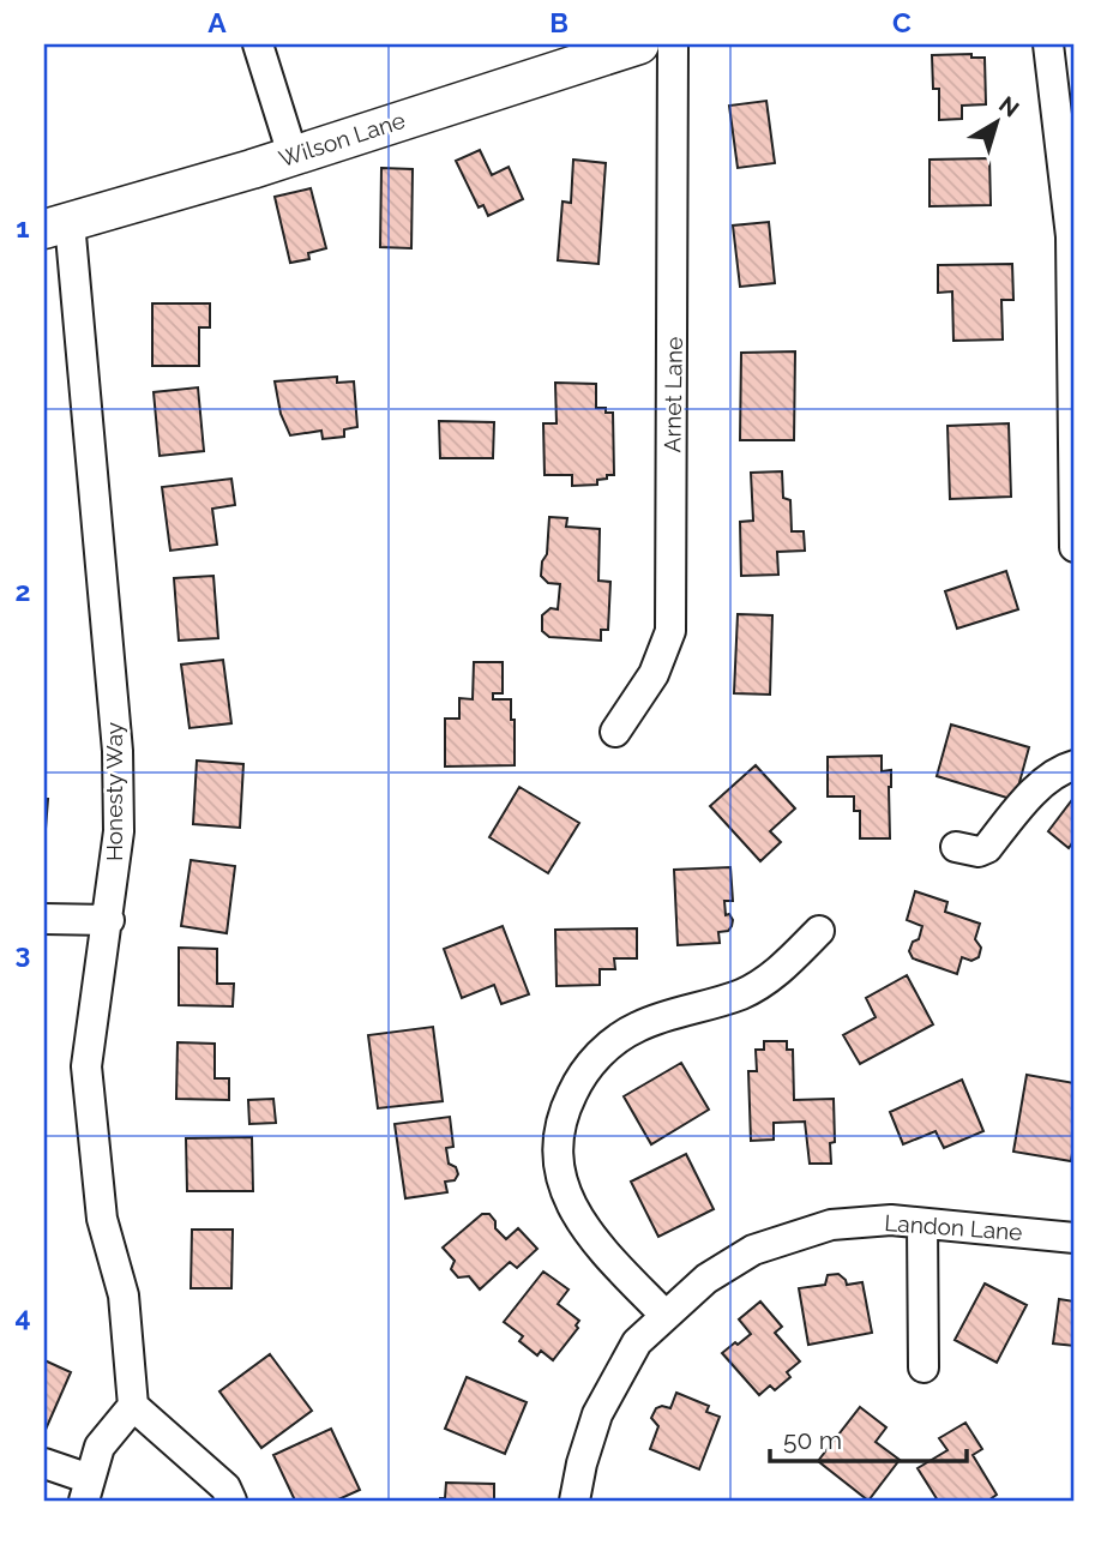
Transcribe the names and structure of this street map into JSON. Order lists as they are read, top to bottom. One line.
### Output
{"streets":{"main road":["Wilson Lane"],"street":["Arnet Lane","Honesty Way","Landon Lane"]},"crossings":[["Wilson Lane","Honesty Way"]],"scale_bar":"50 m","north":"top right","grid":{"columns":["A","B","C"],"rows":["1","2","3","4"]}}
